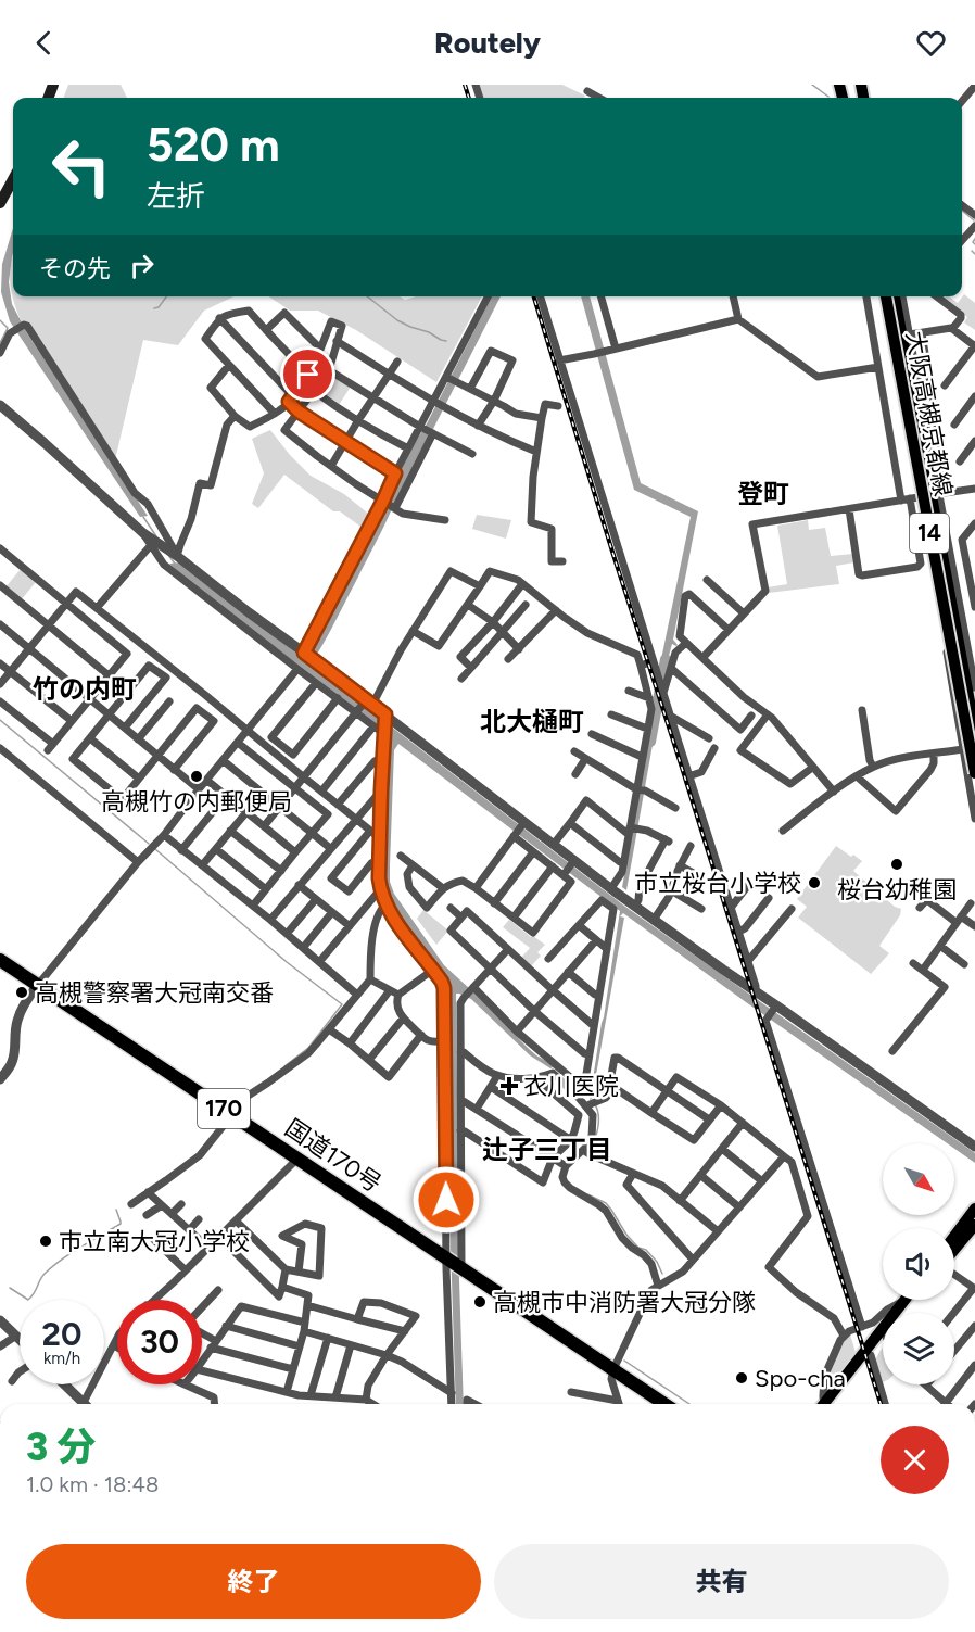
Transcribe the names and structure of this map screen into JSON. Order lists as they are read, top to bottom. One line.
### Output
{"streets":{"highway":["170","国道170号"],"main road":["大阪高槻京都線","14"]},"districts":["登町","竹の内町","北大樋町","辻子三丁目"],"places":{"other":["高槻竹の内郵便局","桜台幼稚園","市立桜台小学校","高槻警察署大冠南交番","市立南大冠小学校","高槻市中消防署大冠分隊","Spo-cha"],"health":["衣川医院"]},"north":"bottom right","page":{"header":"Routely","turn":["520 m","左折"],"then":"その先","speed":"20 km/h","limit":"30","heading":["3 分","1.0 km · 18:48"],"buttons":["終了","共有"]}}
